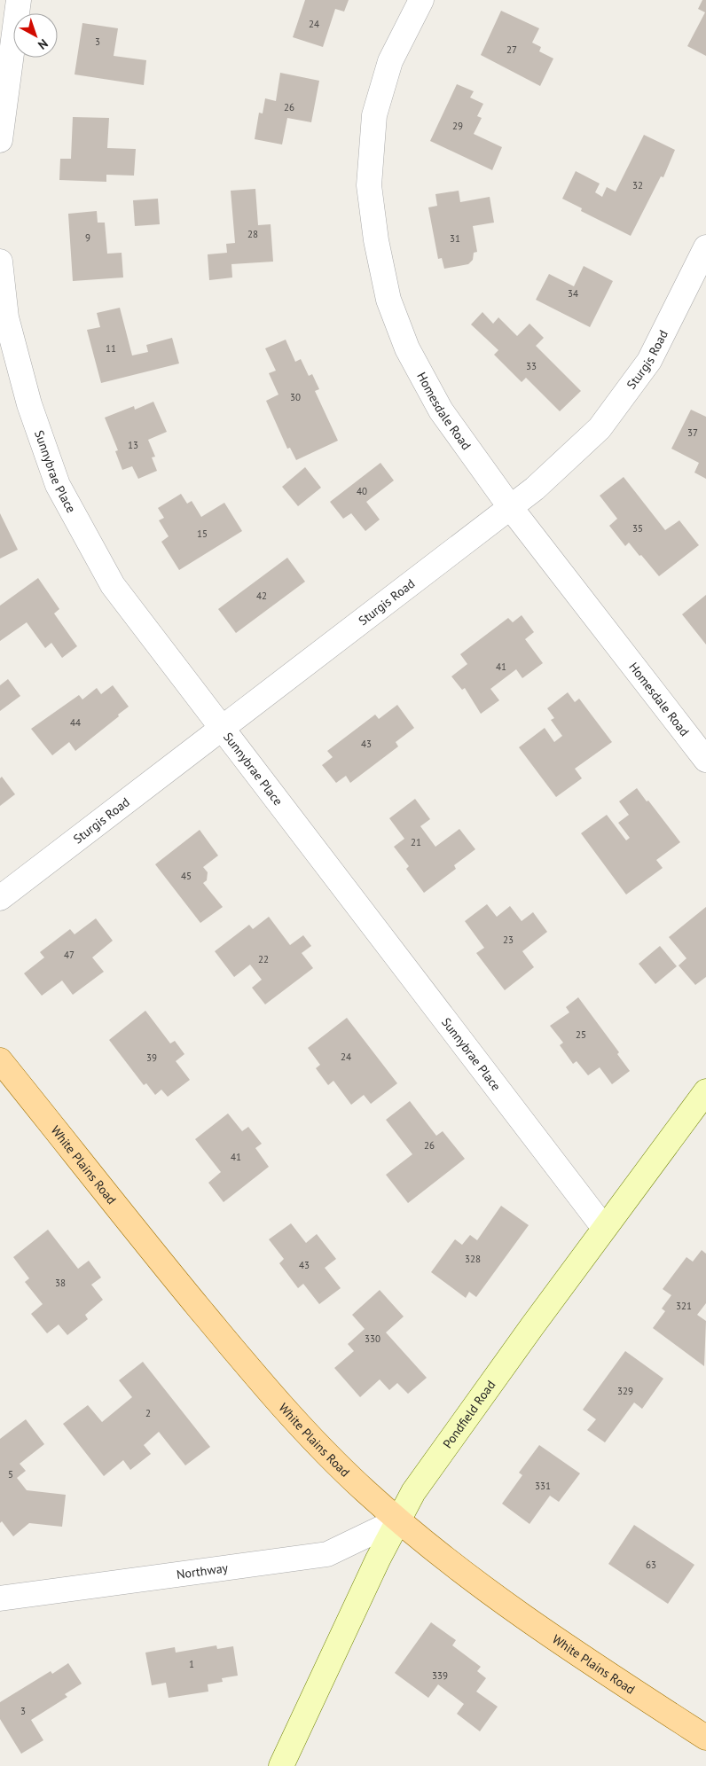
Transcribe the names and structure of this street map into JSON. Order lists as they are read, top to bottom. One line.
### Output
{"streets":{"main road":["White Plains Road"],"street":["Sturgis Road","Homesdale Road","Sunnybrae Place","Pondfield Road","Northway"]},"crossings":[["Sturgis Road","Homesdale Road"],["Sturgis Road","Sunnybrae Place"],["Sunnybrae Place","Pondfield Road"],["White Plains Road","Pondfield Road"],["White Plains Road","Northway"],["Pondfield Road","Northway"]],"house_numbers":["24","3","27","26","29","32","28","9","31","34","11","33","30","37","13","40","35","15","42","41","44","43","21","45","23","47","22","25","24","39","26","41","328","43","38","321","330","329","2","5","331","63","1","339","3"],"north":"bottom right"}
